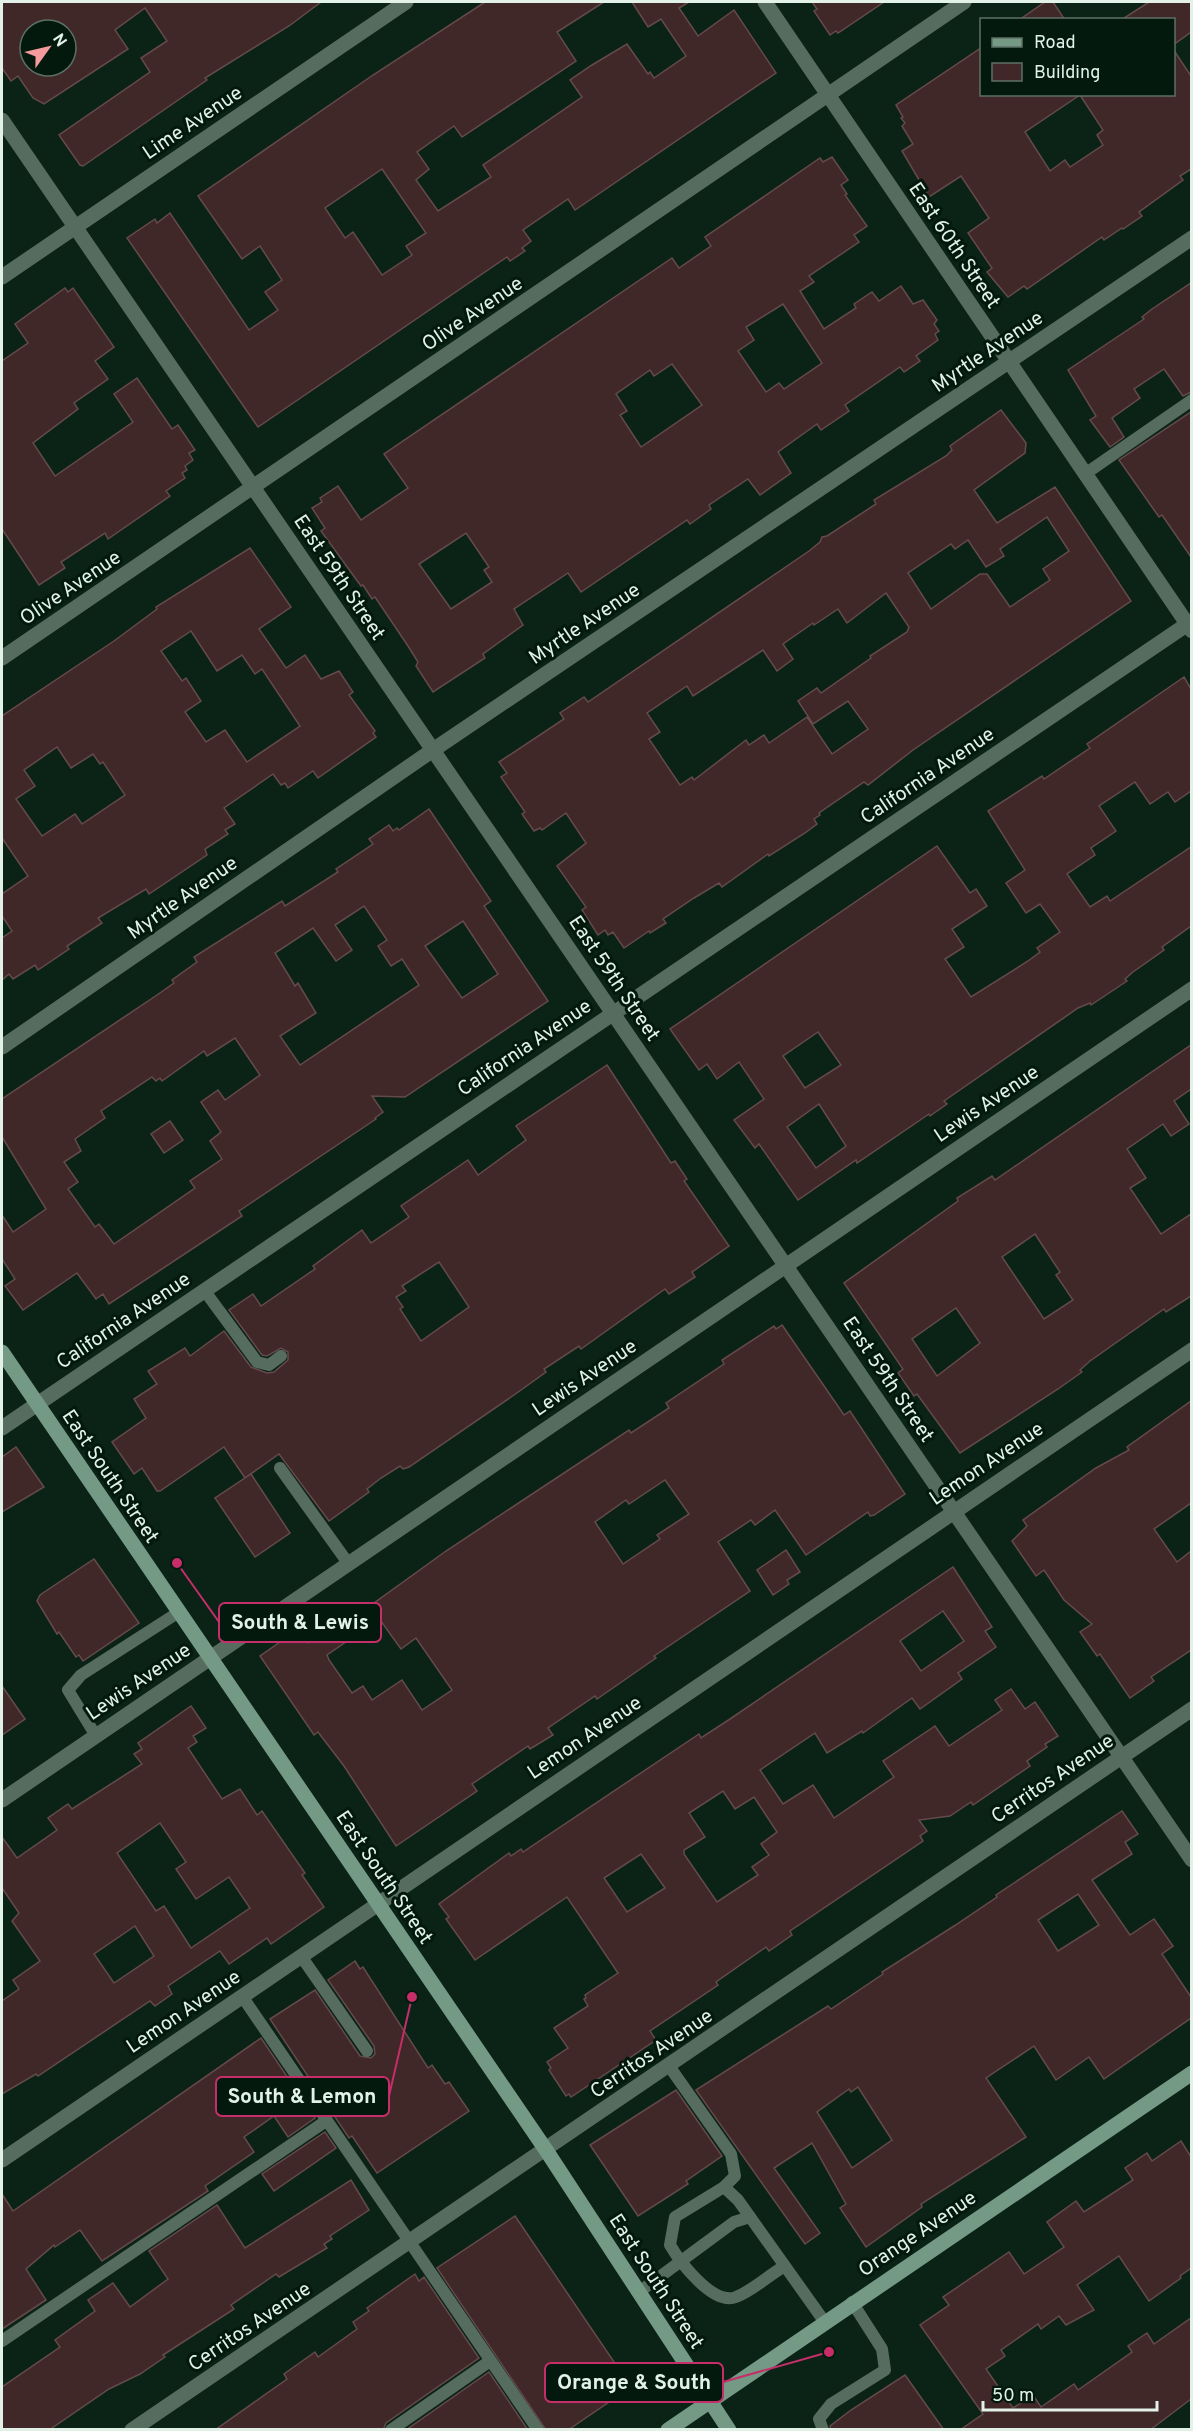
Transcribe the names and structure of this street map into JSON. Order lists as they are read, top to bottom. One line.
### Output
{"streets":{"main road":["East South Street","Orange Avenue"],"street":["Lime Avenue","East 60th Street","Olive Avenue","Myrtle Avenue","East 59th Street","California Avenue","Lewis Avenue","Lemon Avenue","Cerritos Avenue"]},"crossings":[["Lime Avenue","East 59th Street"],["East 60th Street","Olive Avenue"],["East 60th Street","Myrtle Avenue"],["East 60th Street","California Avenue"],["Olive Avenue","East 59th Street"],["Myrtle Avenue","East 59th Street"],["East 59th Street","California Avenue"],["East 59th Street","Lewis Avenue"],["East 59th Street","Lemon Avenue"],["East 59th Street","Cerritos Avenue"],["California Avenue","East South Street"],["Lewis Avenue","East South Street"],["Lemon Avenue","East South Street"],["East South Street","Cerritos Avenue"],["East South Street","Orange Avenue"]],"places":["South & Lewis","South & Lemon","Orange & South"],"legend":["Road","Building"],"scale_bar":"50 m","north":"top right"}
